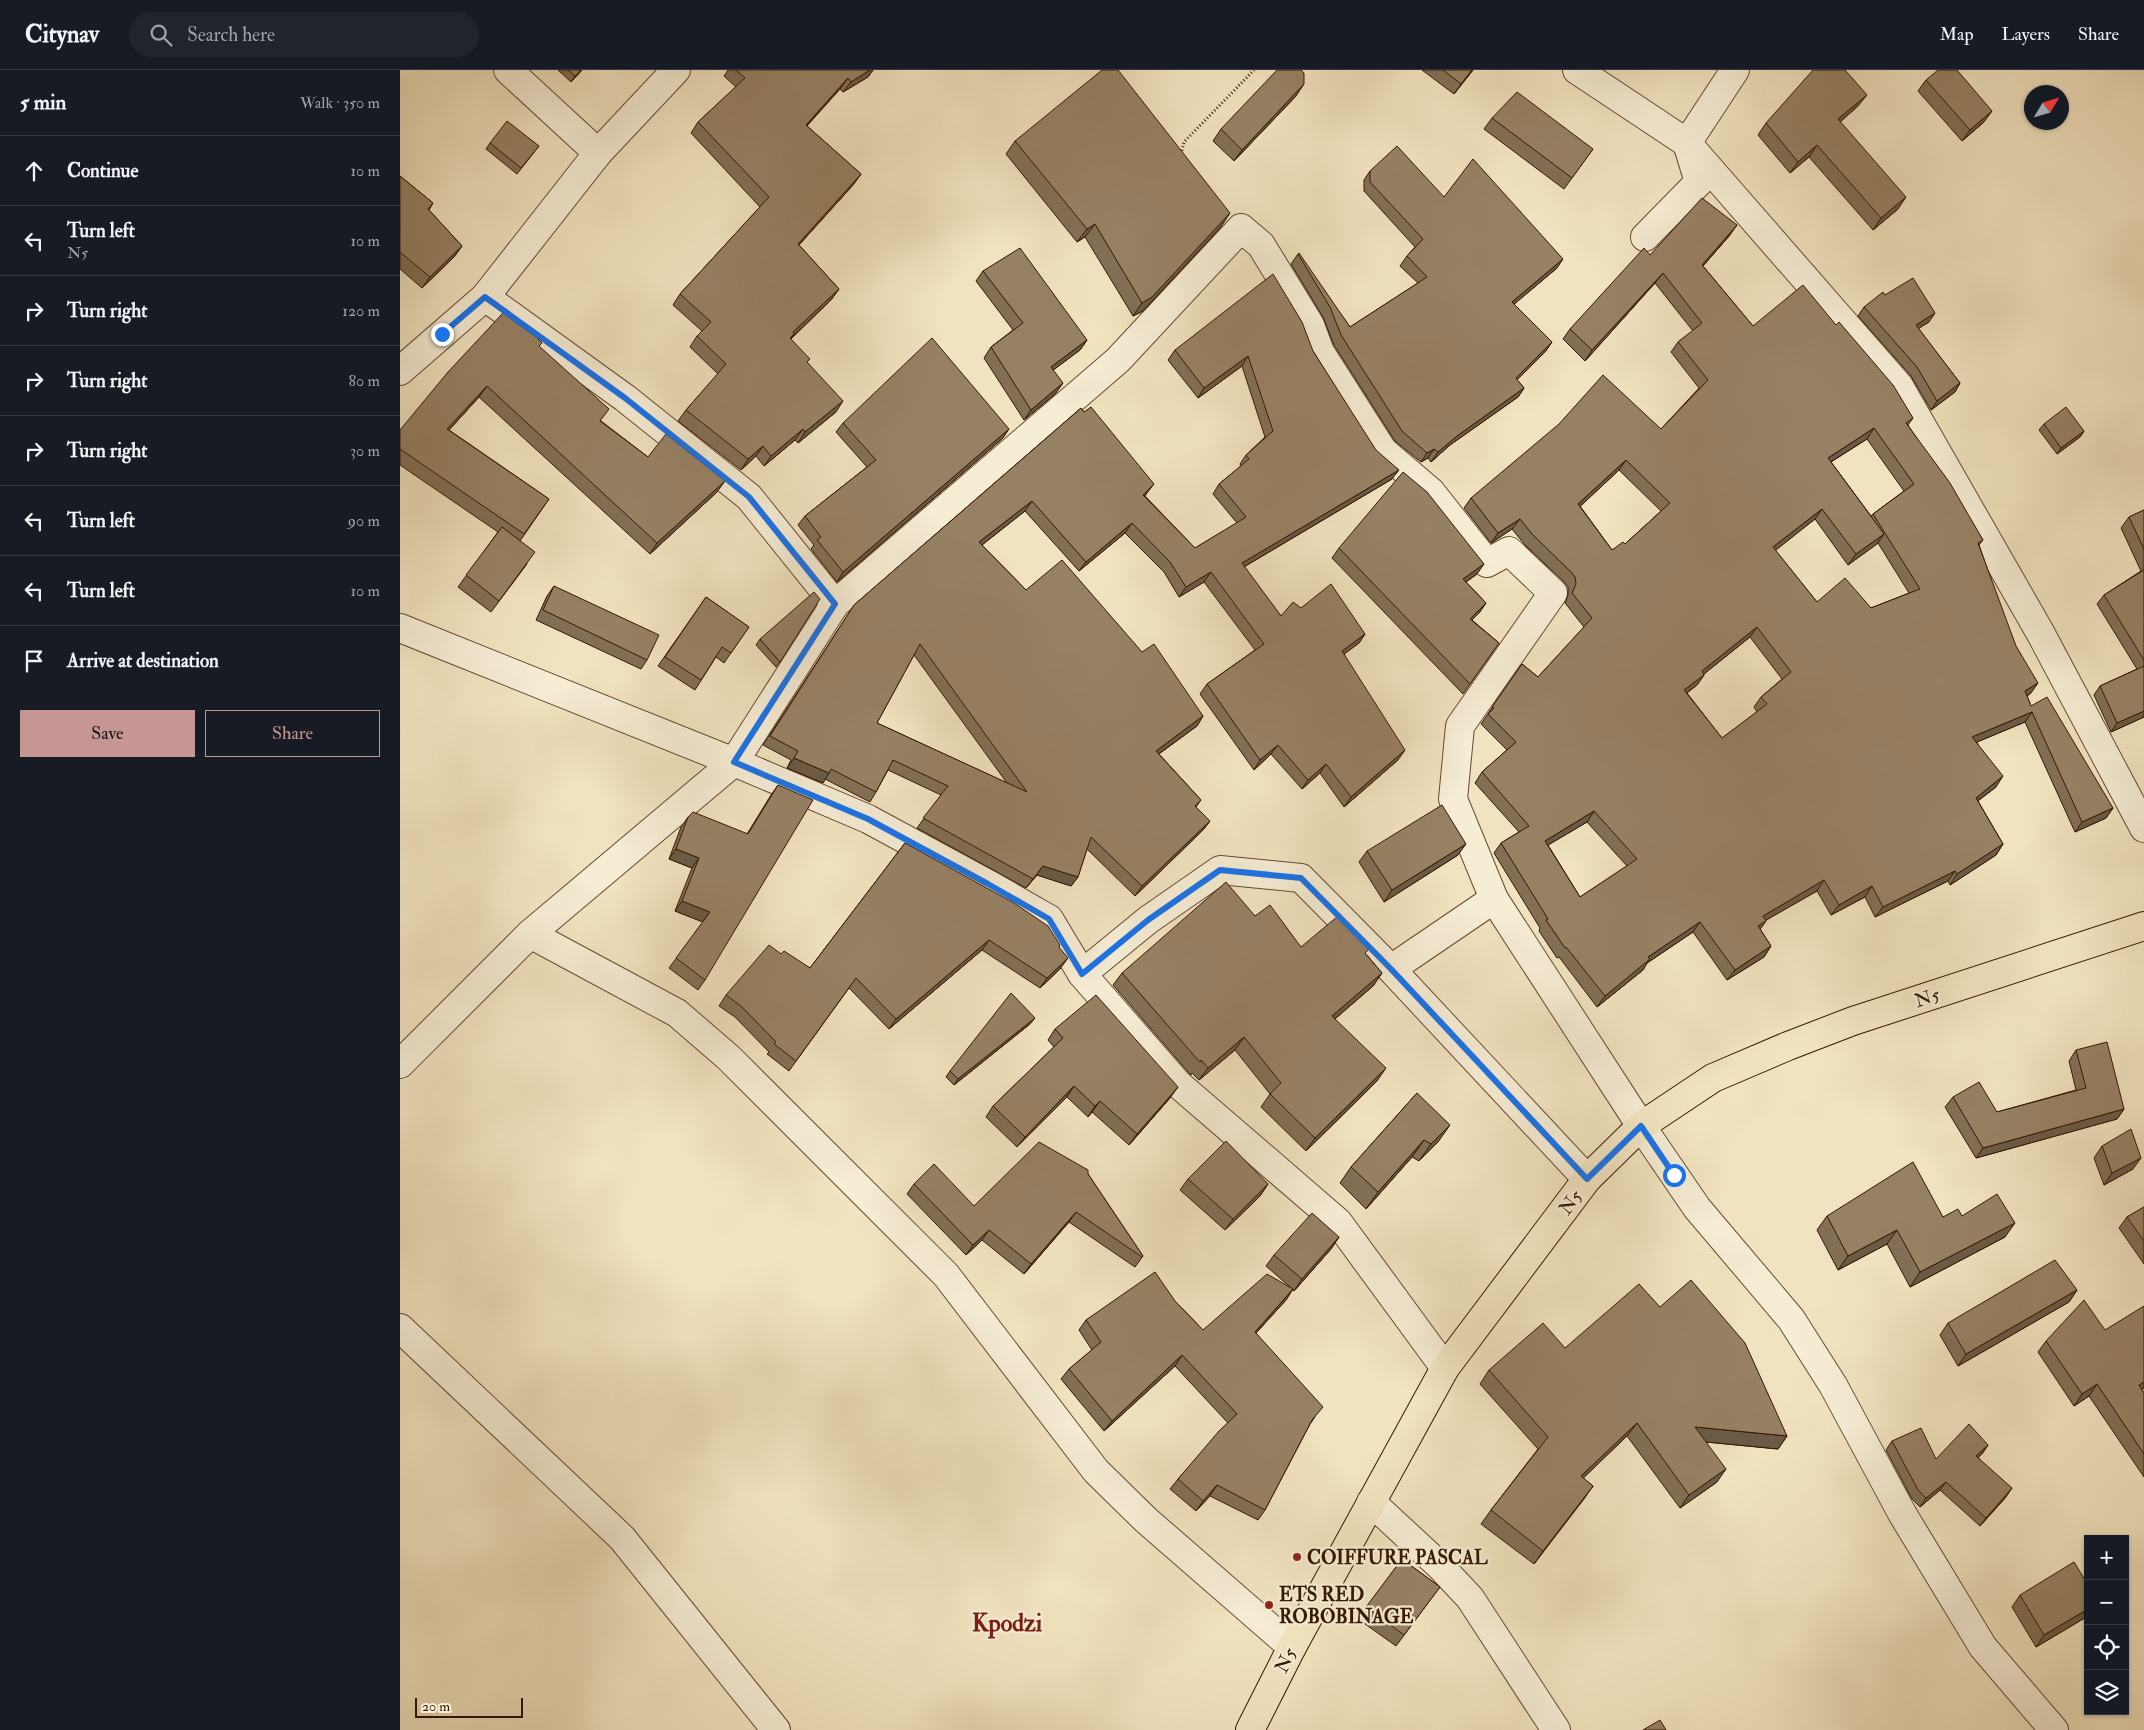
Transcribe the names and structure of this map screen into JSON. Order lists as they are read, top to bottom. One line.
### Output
{"streets":{"main road":["N5"]},"districts":["Kpodzi"],"places":["COIFFURE PASCAL","ETS RED ROBOBINAGE"],"scale_bar":"20 m","north":"top right","page":{"header":"Citynav","search":"Search here","nav":["Map","Layers","Share"],"heading":["5 min","Walk · 350 m"],"list":[["Continue","10 m"],["Turn left","N5","10 m"],["Turn right","120 m"],["Turn right","80 m"],["Turn right","30 m"],["Turn left","90 m"],["Turn left","10 m"],"Arrive at destination"],"buttons":["Save","Share"],"map_buttons":["+","−"],"scale":"20 m"}}
